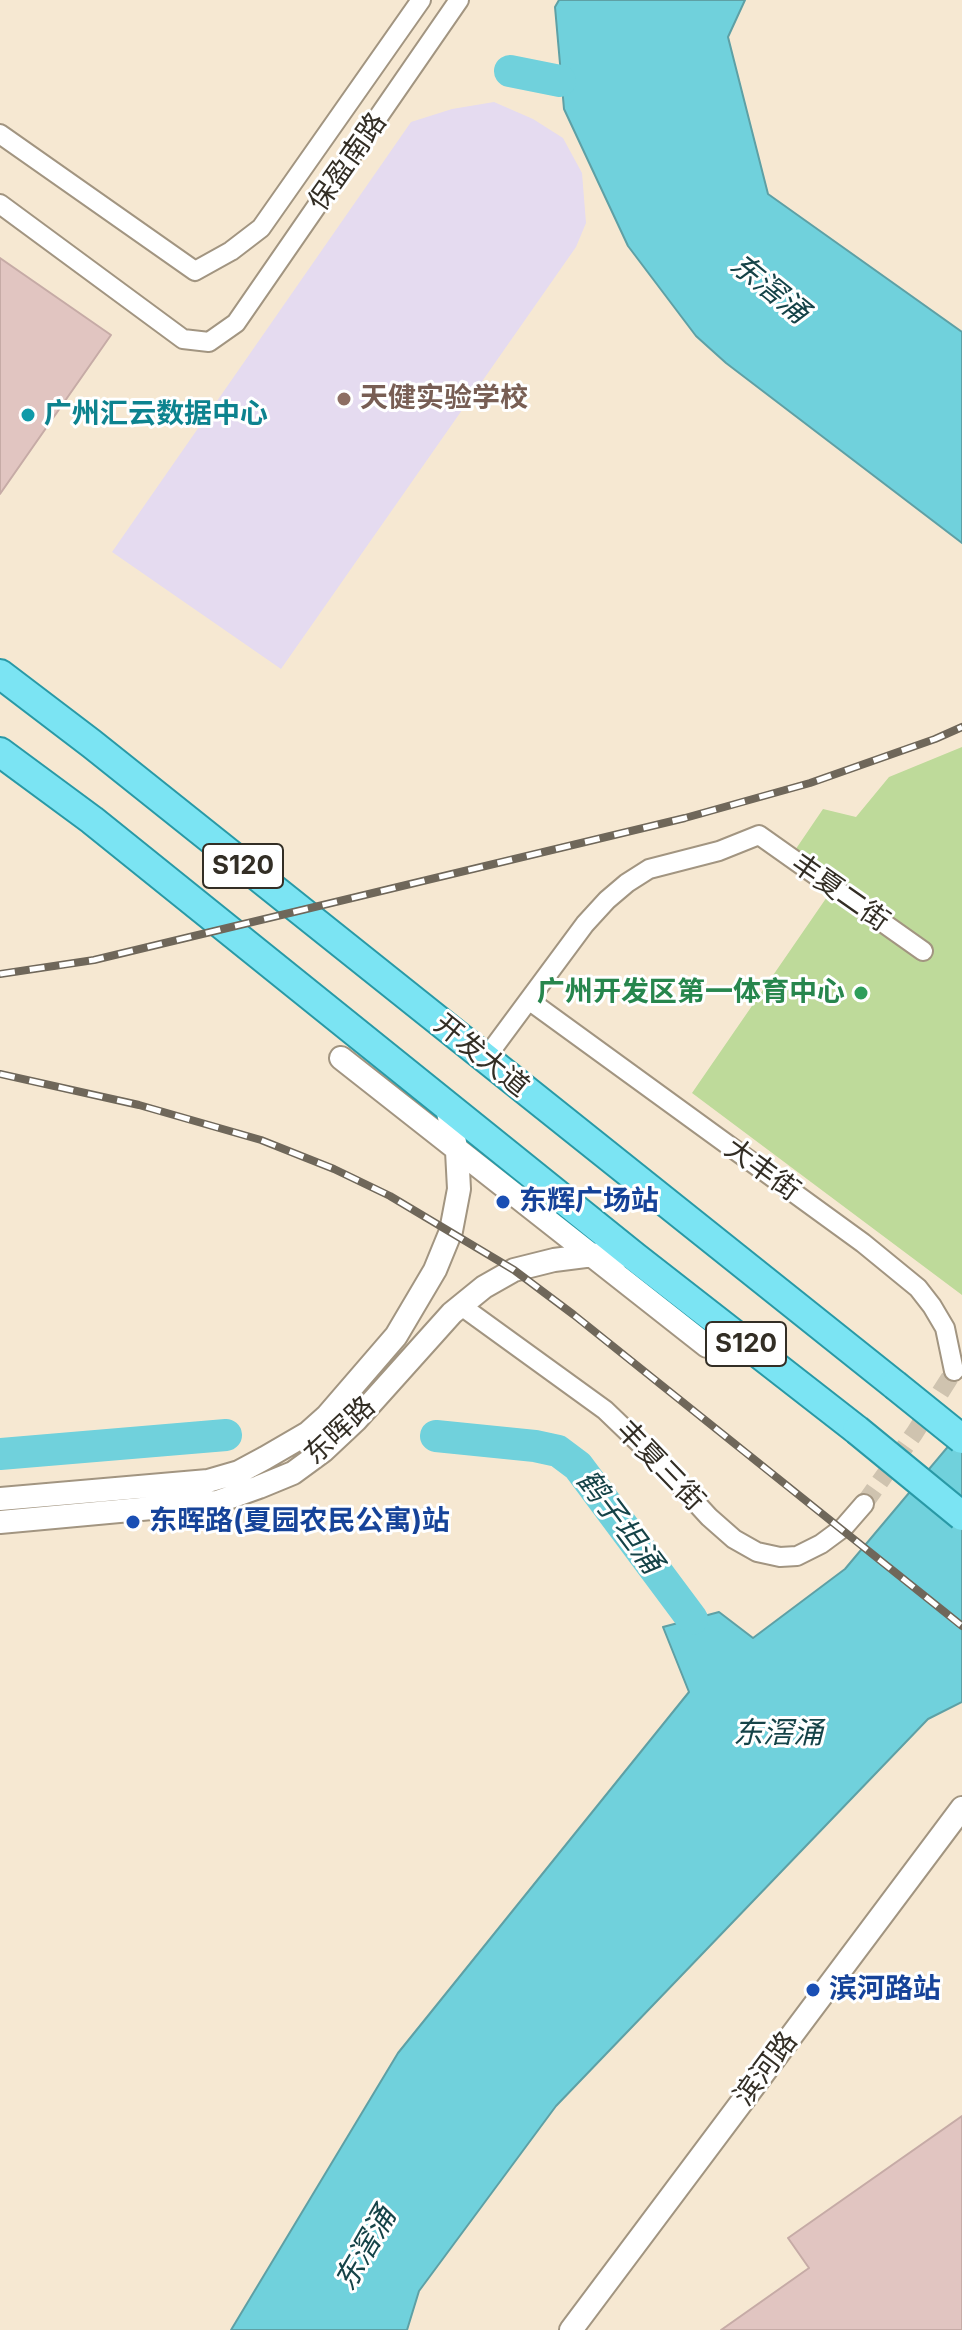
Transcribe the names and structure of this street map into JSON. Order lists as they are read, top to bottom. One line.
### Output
{"streets":{"main road":["S120","开发大道"],"street":["保盈南路","丰夏二街","大丰街","东晖路","丰夏三街","滨河路"]},"crossings":[["S120","东晖路"],["丰夏二街","大丰街"],["东晖路","丰夏三街"]],"water":["东滘涌","鹤子坦涌"],"places":["天健实验学校","广州汇云数据中心","广州开发区第一体育中心","东辉广场站","东晖路(夏园农民公寓)站","滨河路站"]}
